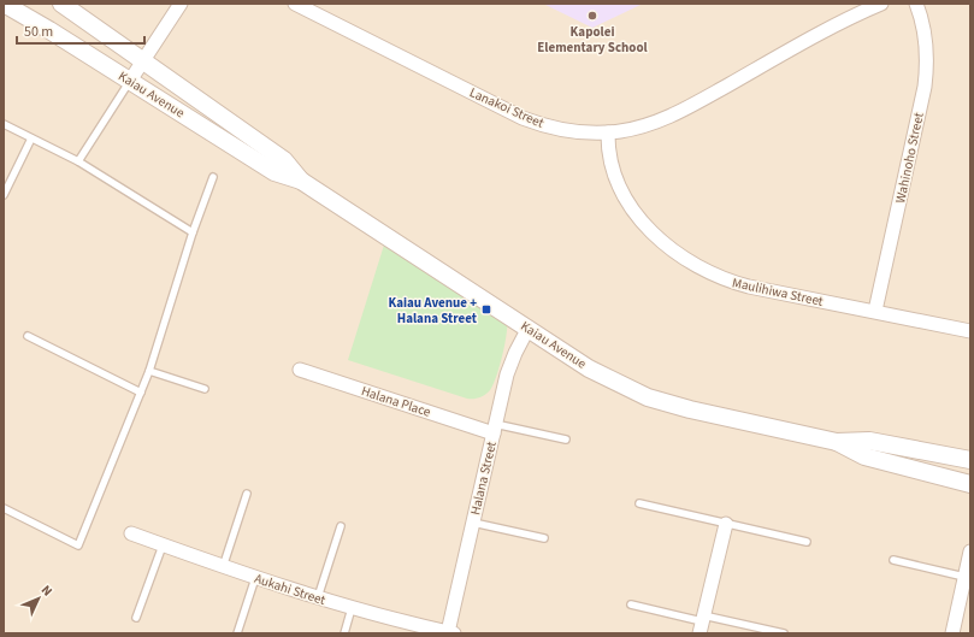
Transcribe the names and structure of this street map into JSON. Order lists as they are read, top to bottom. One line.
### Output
{"streets":{"street":["Kaiau Avenue","Lanakoi Street","Wahinoho Street","Maulihiwa Street","Halana Place","Halana Street","Aukahi Street"]},"crossings":[["Kaiau Avenue","Halana Street"],["Lanakoi Street","Maulihiwa Street"],["Wahinoho Street","Maulihiwa Street"],["Halana Place","Halana Street"],["Halana Street","Aukahi Street"]],"places":{"other":["Kapolei Elementary School"],"transit":["Kaiau Avenue + Halana Street"]},"scale_bar":"50 m","north":"top right"}
